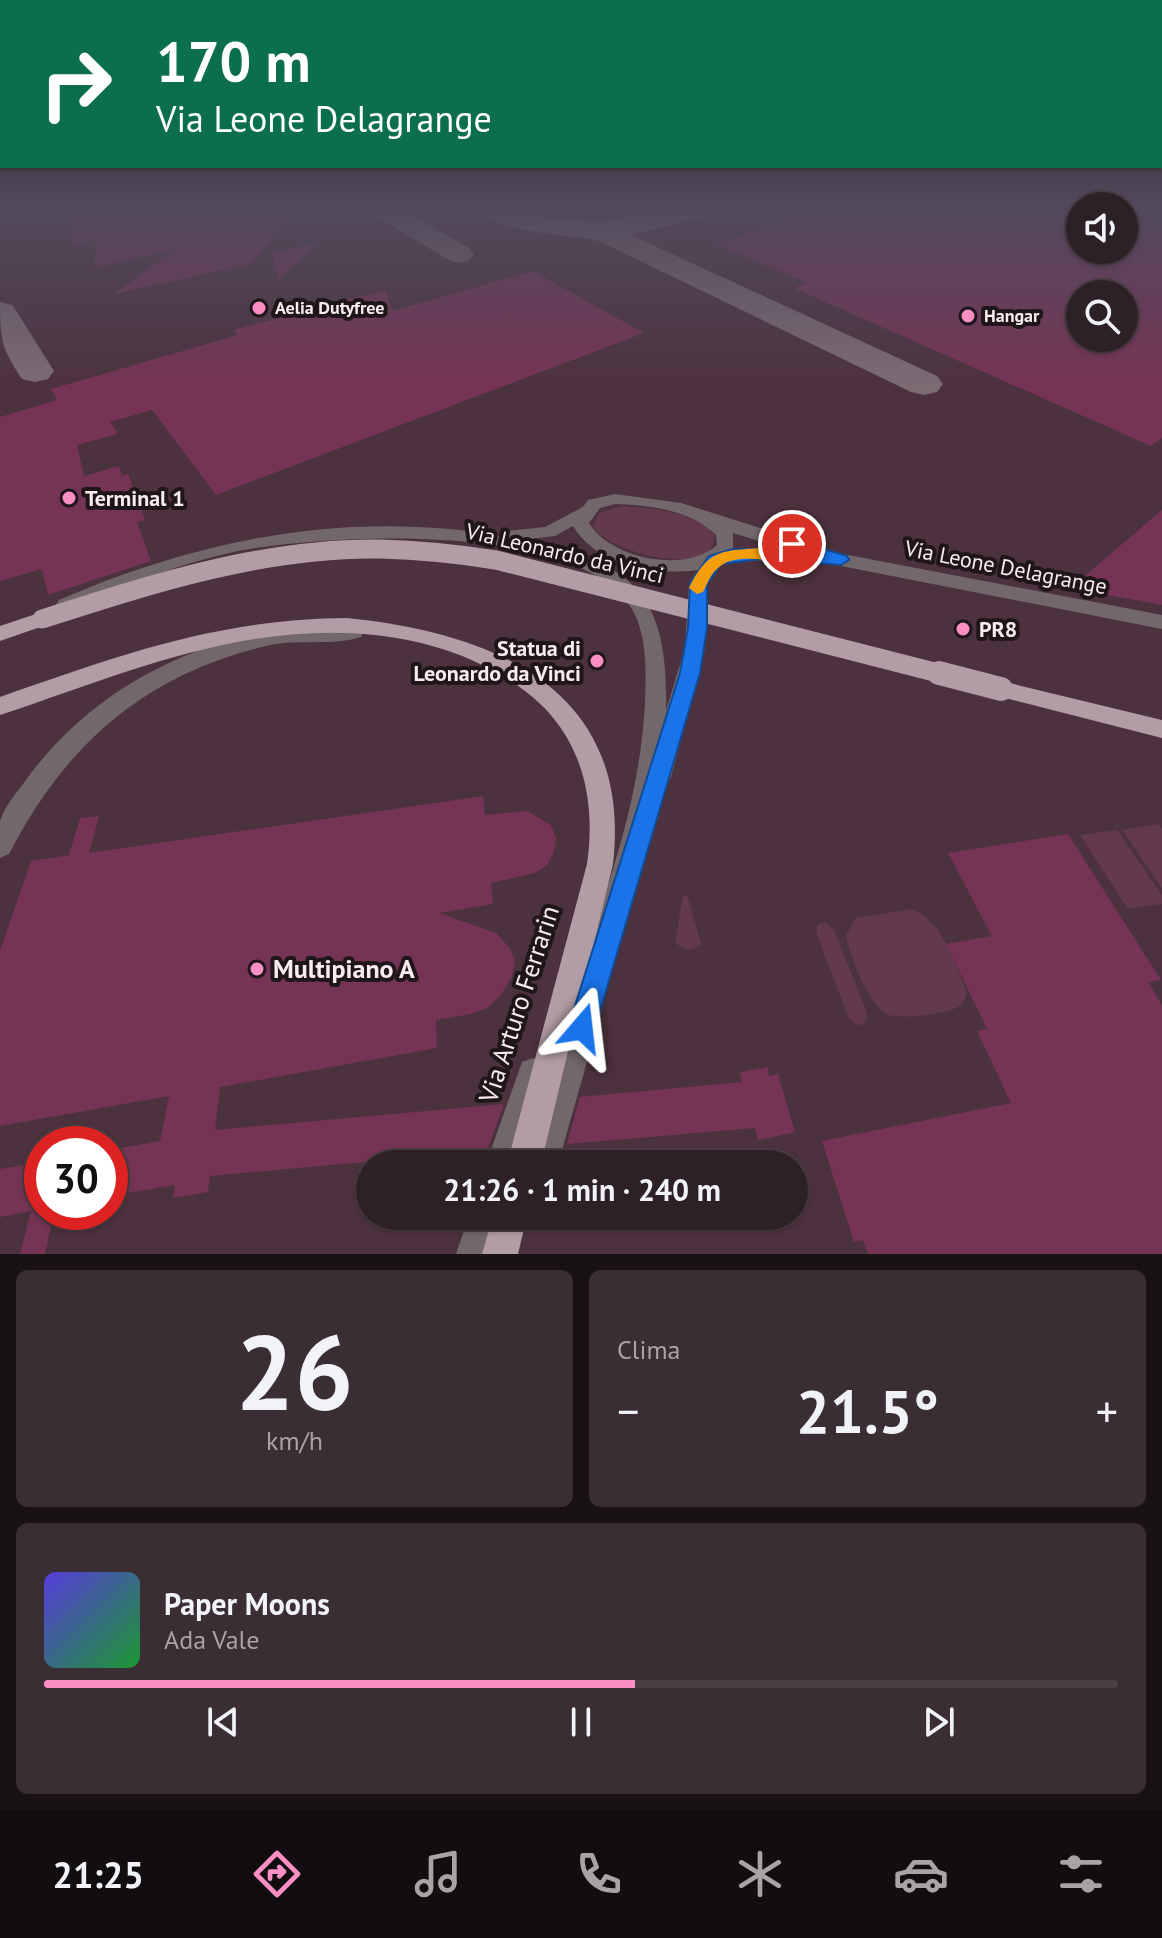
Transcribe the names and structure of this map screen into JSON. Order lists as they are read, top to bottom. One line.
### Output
{"streets":{"main road":["Via Leonardo da Vinci","Via Arturo Ferrarin"],"street":["Via Leone Delagrange"]},"places":["Aelia Dutyfree","Hangar","Terminal 1","PR8","Statua di Leonardo da Vinci","Multipiano A"],"page":{"turn":["170 m","Via Leone Delagrange"],"limit":"30","trip":"21:26 · 1 min · 240 m","tile":[["26","km/h"],"Clima"],"heat":["−","21.5°","+"],"song":["Paper Moons","Ada Vale"],"tabs":"21:25"}}
